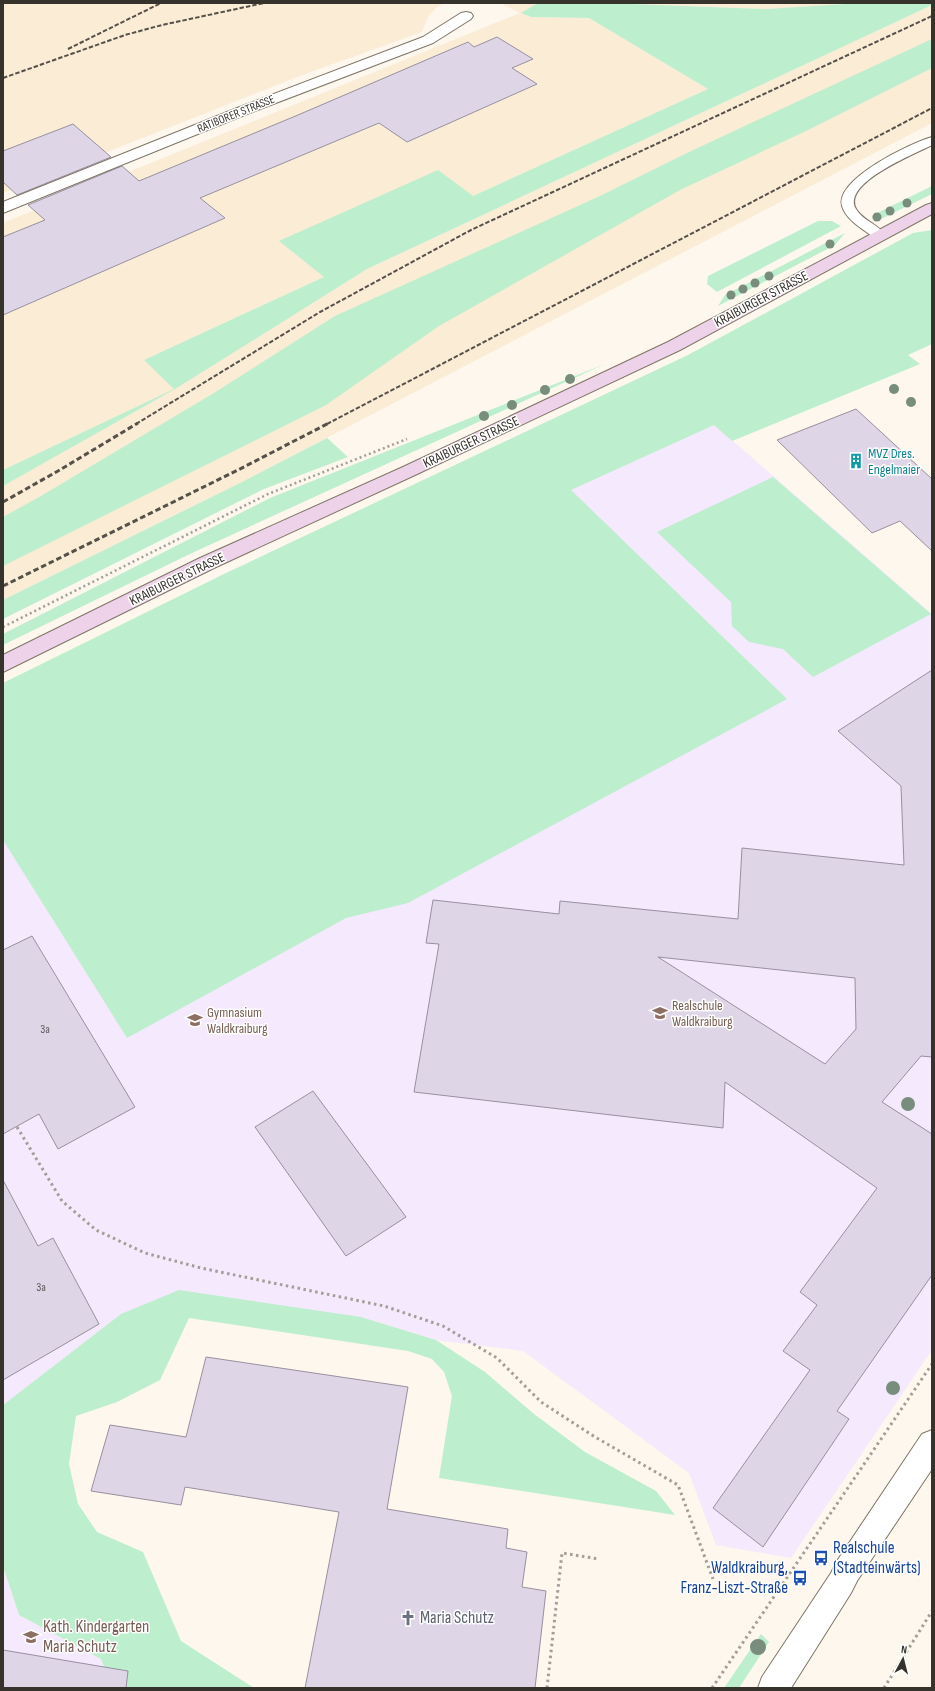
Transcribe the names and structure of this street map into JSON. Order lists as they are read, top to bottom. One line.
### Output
{"streets":{"main road":["KRAIBURGER STRASSE"],"street":["RATIBORER STRASSE"]},"places":{"building":["MVZ Dres. Engelmaier"],"school or university":["Realschule Waldkraiburg","Gymnasium Waldkraiburg","Kath. Kindergarten Maria Schutz"],"bus stop":["Realschule (Stadteinwärts)","Waldkraiburg, Franz-Liszt-Straße"],"church":["Maria Schutz"]},"house_numbers":["3a","3a"],"north":"top"}
